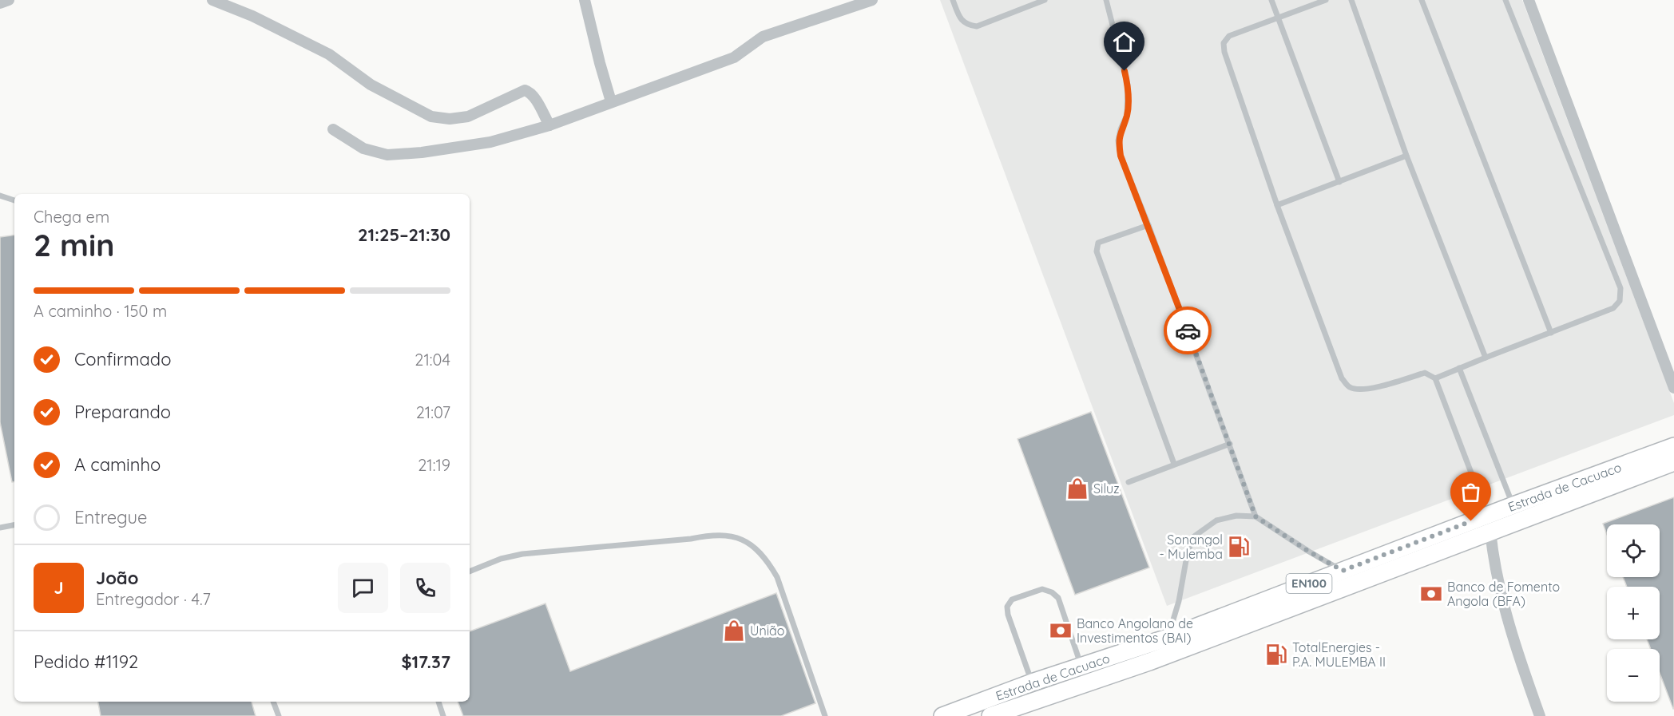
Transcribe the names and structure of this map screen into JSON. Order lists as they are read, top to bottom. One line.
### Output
{"streets":{"main road":["Estrada de Cacuaco","EN100"]},"places":{"shop":["Siluz","União"],"fuel station":["Sonangol - Mulemba","TotalEnergies - P.A. MULEMBA II"],"bank":["Banco de Fomento Angola (BFA)","Banco Angolano de Investimentos (BAI)"]},"page":{"heading":["2 min","Chega em","21:25–21:30"],"panel":["João","Entregador · 4.7","Pedido #1192","$17.37"],"bar":"A caminho · 150 m","list":[["Confirmado","21:04"],["Preparando","21:07"],["A caminho","21:19"],"Entregue"],"map_buttons":["+","−"],"round":"J"}}
